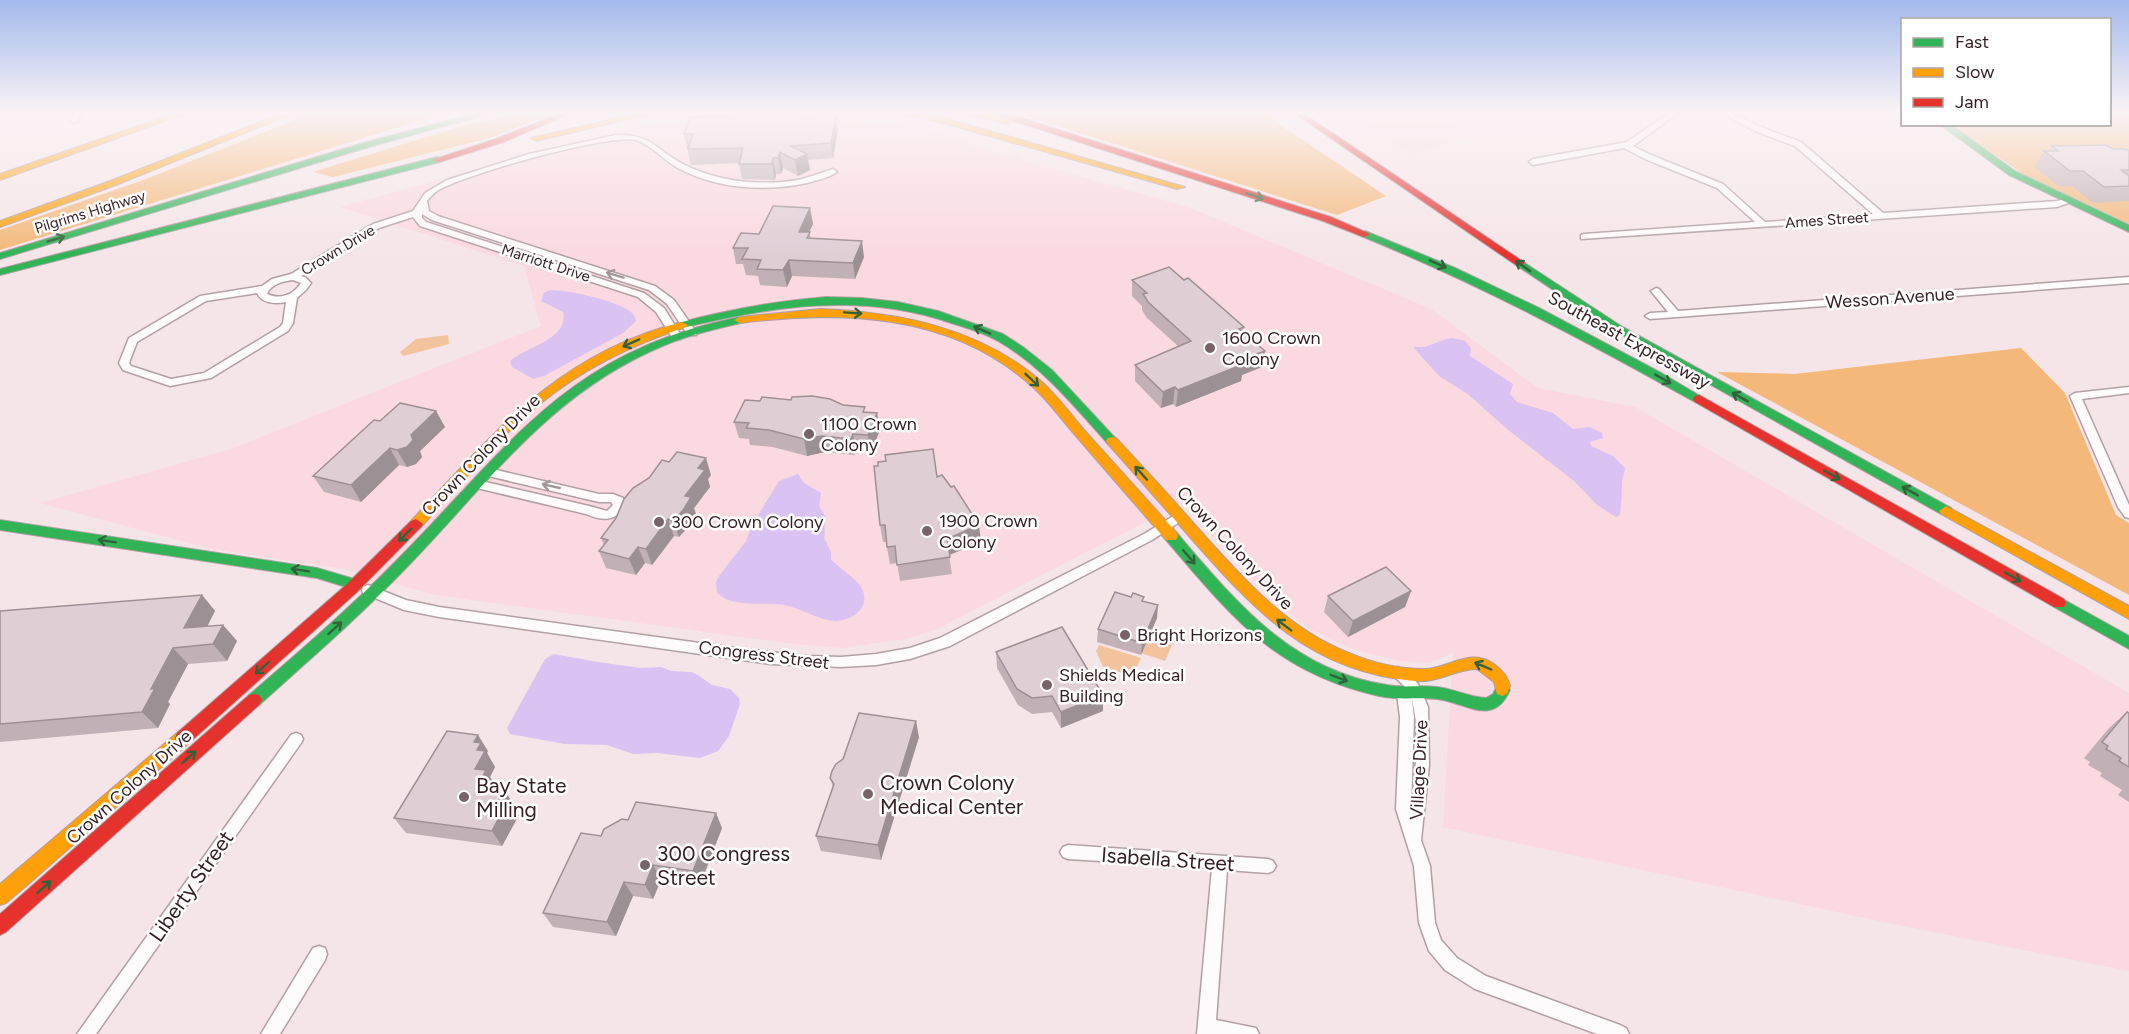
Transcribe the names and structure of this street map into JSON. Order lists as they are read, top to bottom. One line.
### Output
{"streets":{"main road":["Pilgrims Highway","Southeast Expressway","Crown Colony Drive"],"street":["Ames Street","Crown Drive","Marriott Drive","Wesson Avenue","Congress Street","Village Drive","Isabella Street","Liberty Street"]},"crossings":[["Crown Drive","Marriott Drive"],["Marriott Drive","Crown Colony Drive"],["Crown Colony Drive","Congress Street"],["Crown Colony Drive","Village Drive"]],"places":["1600 Crown Colony","1100 Crown Colony","300 Crown Colony","1900 Crown Colony","Bright Horizons","Shields Medical Building","Crown Colony Medical Center","Bay State Milling","300 Congress Street"],"legend":["Fast","Slow","Jam"]}
